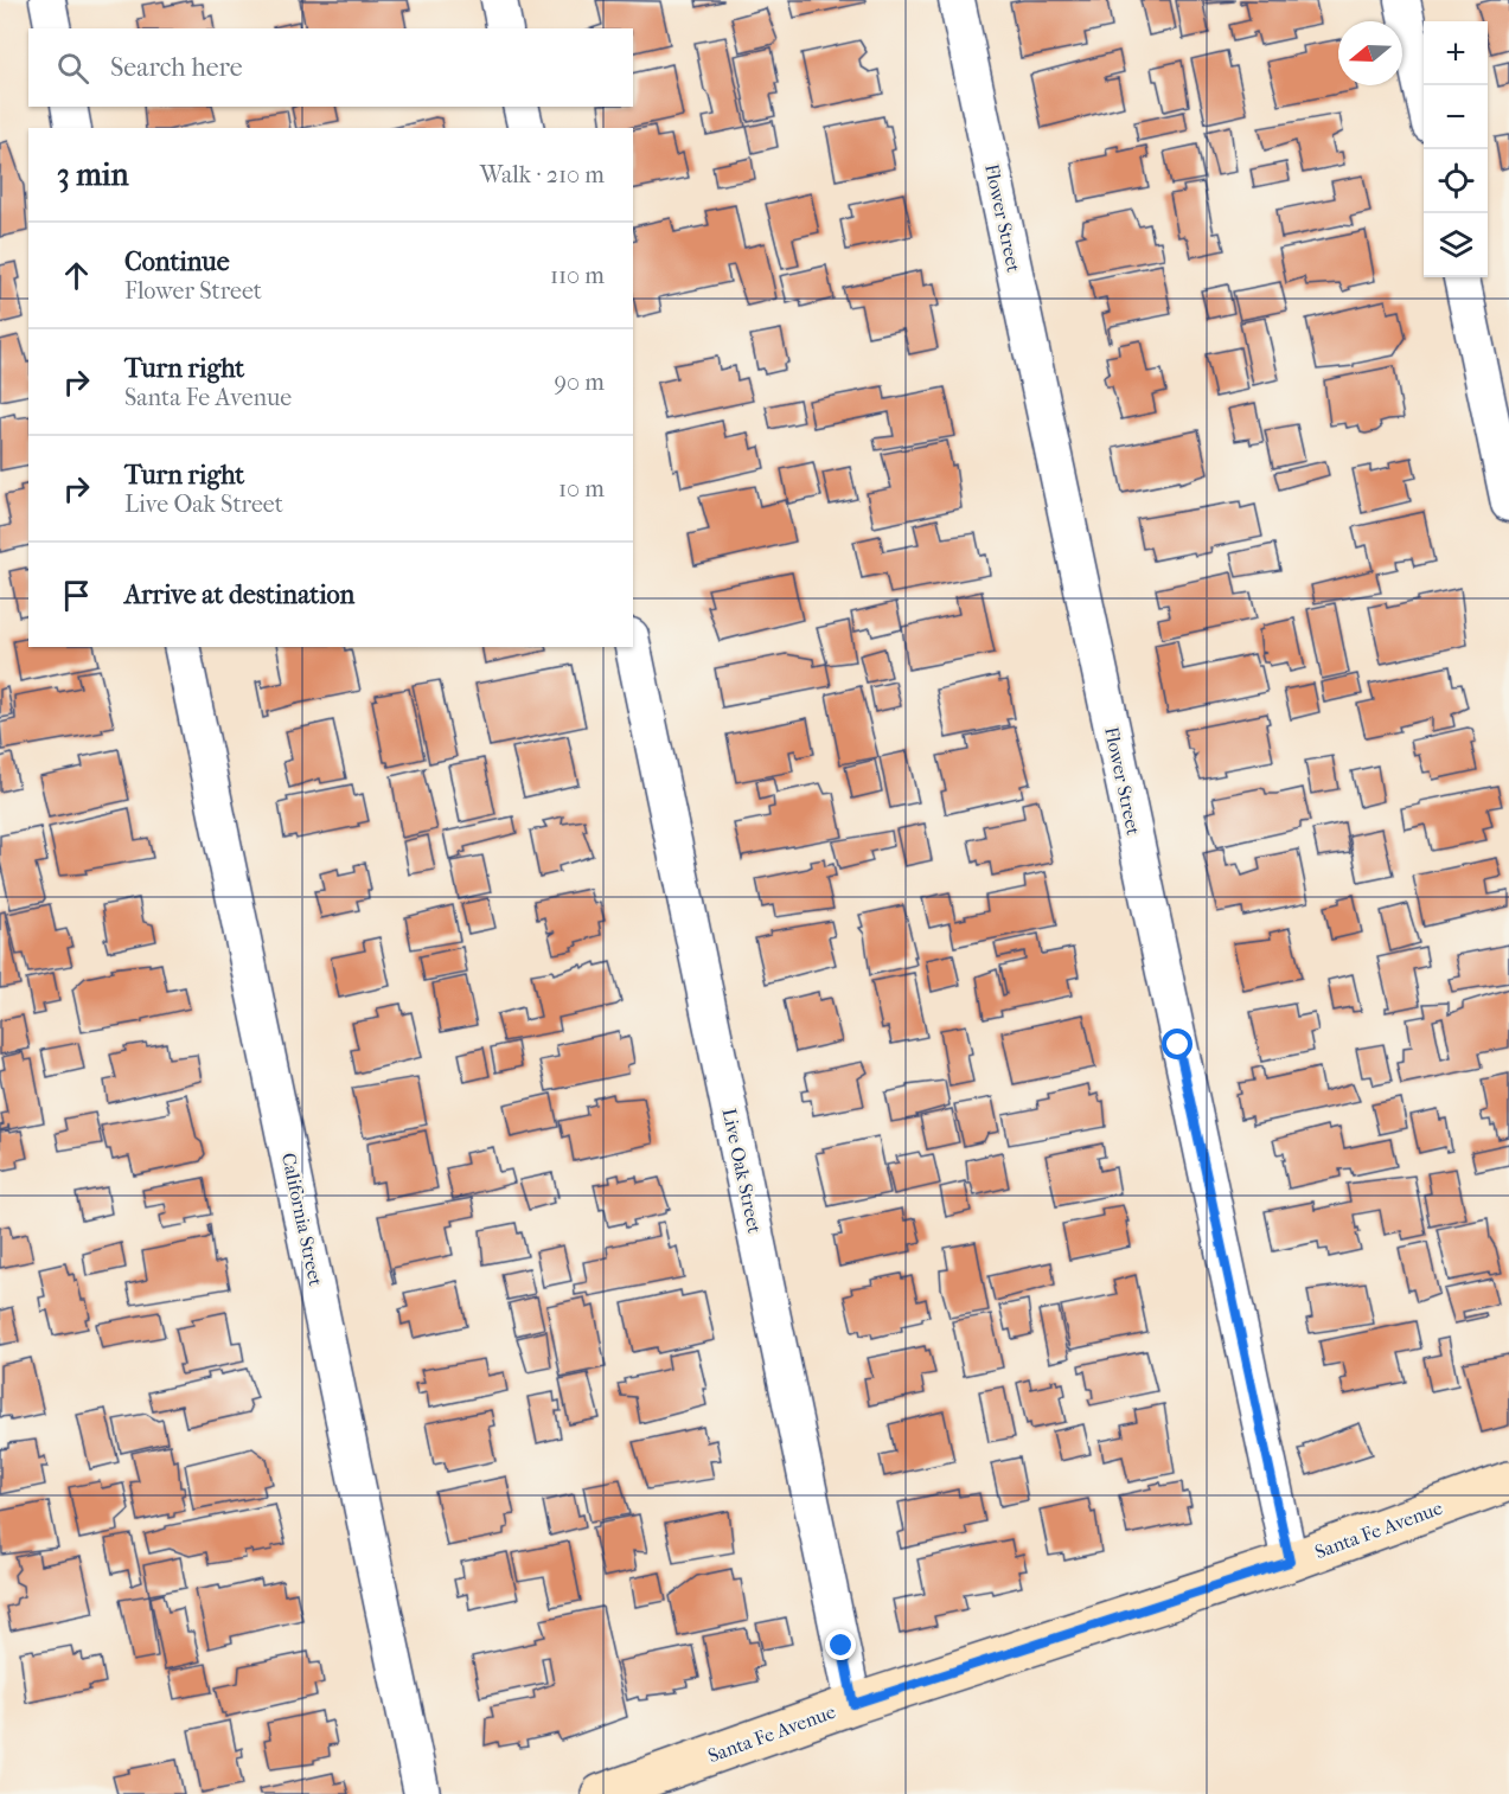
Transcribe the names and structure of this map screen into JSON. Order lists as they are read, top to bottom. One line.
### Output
{"streets":{"main road":["Santa Fe Avenue"],"street":["Flower Street","Live Oak Street","California Street"]},"crossings":[["Flower Street","Santa Fe Avenue"],["Live Oak Street","Santa Fe Avenue"]],"north":"left","page":{"map_buttons":["+","−"],"search":"Search here","heading":["3 min","Walk · 210 m"],"list":[["Continue","Flower Street","110 m"],["Turn right","Santa Fe Avenue","90 m"],["Turn right","Live Oak Street","10 m"],"Arrive at destination"]}}
